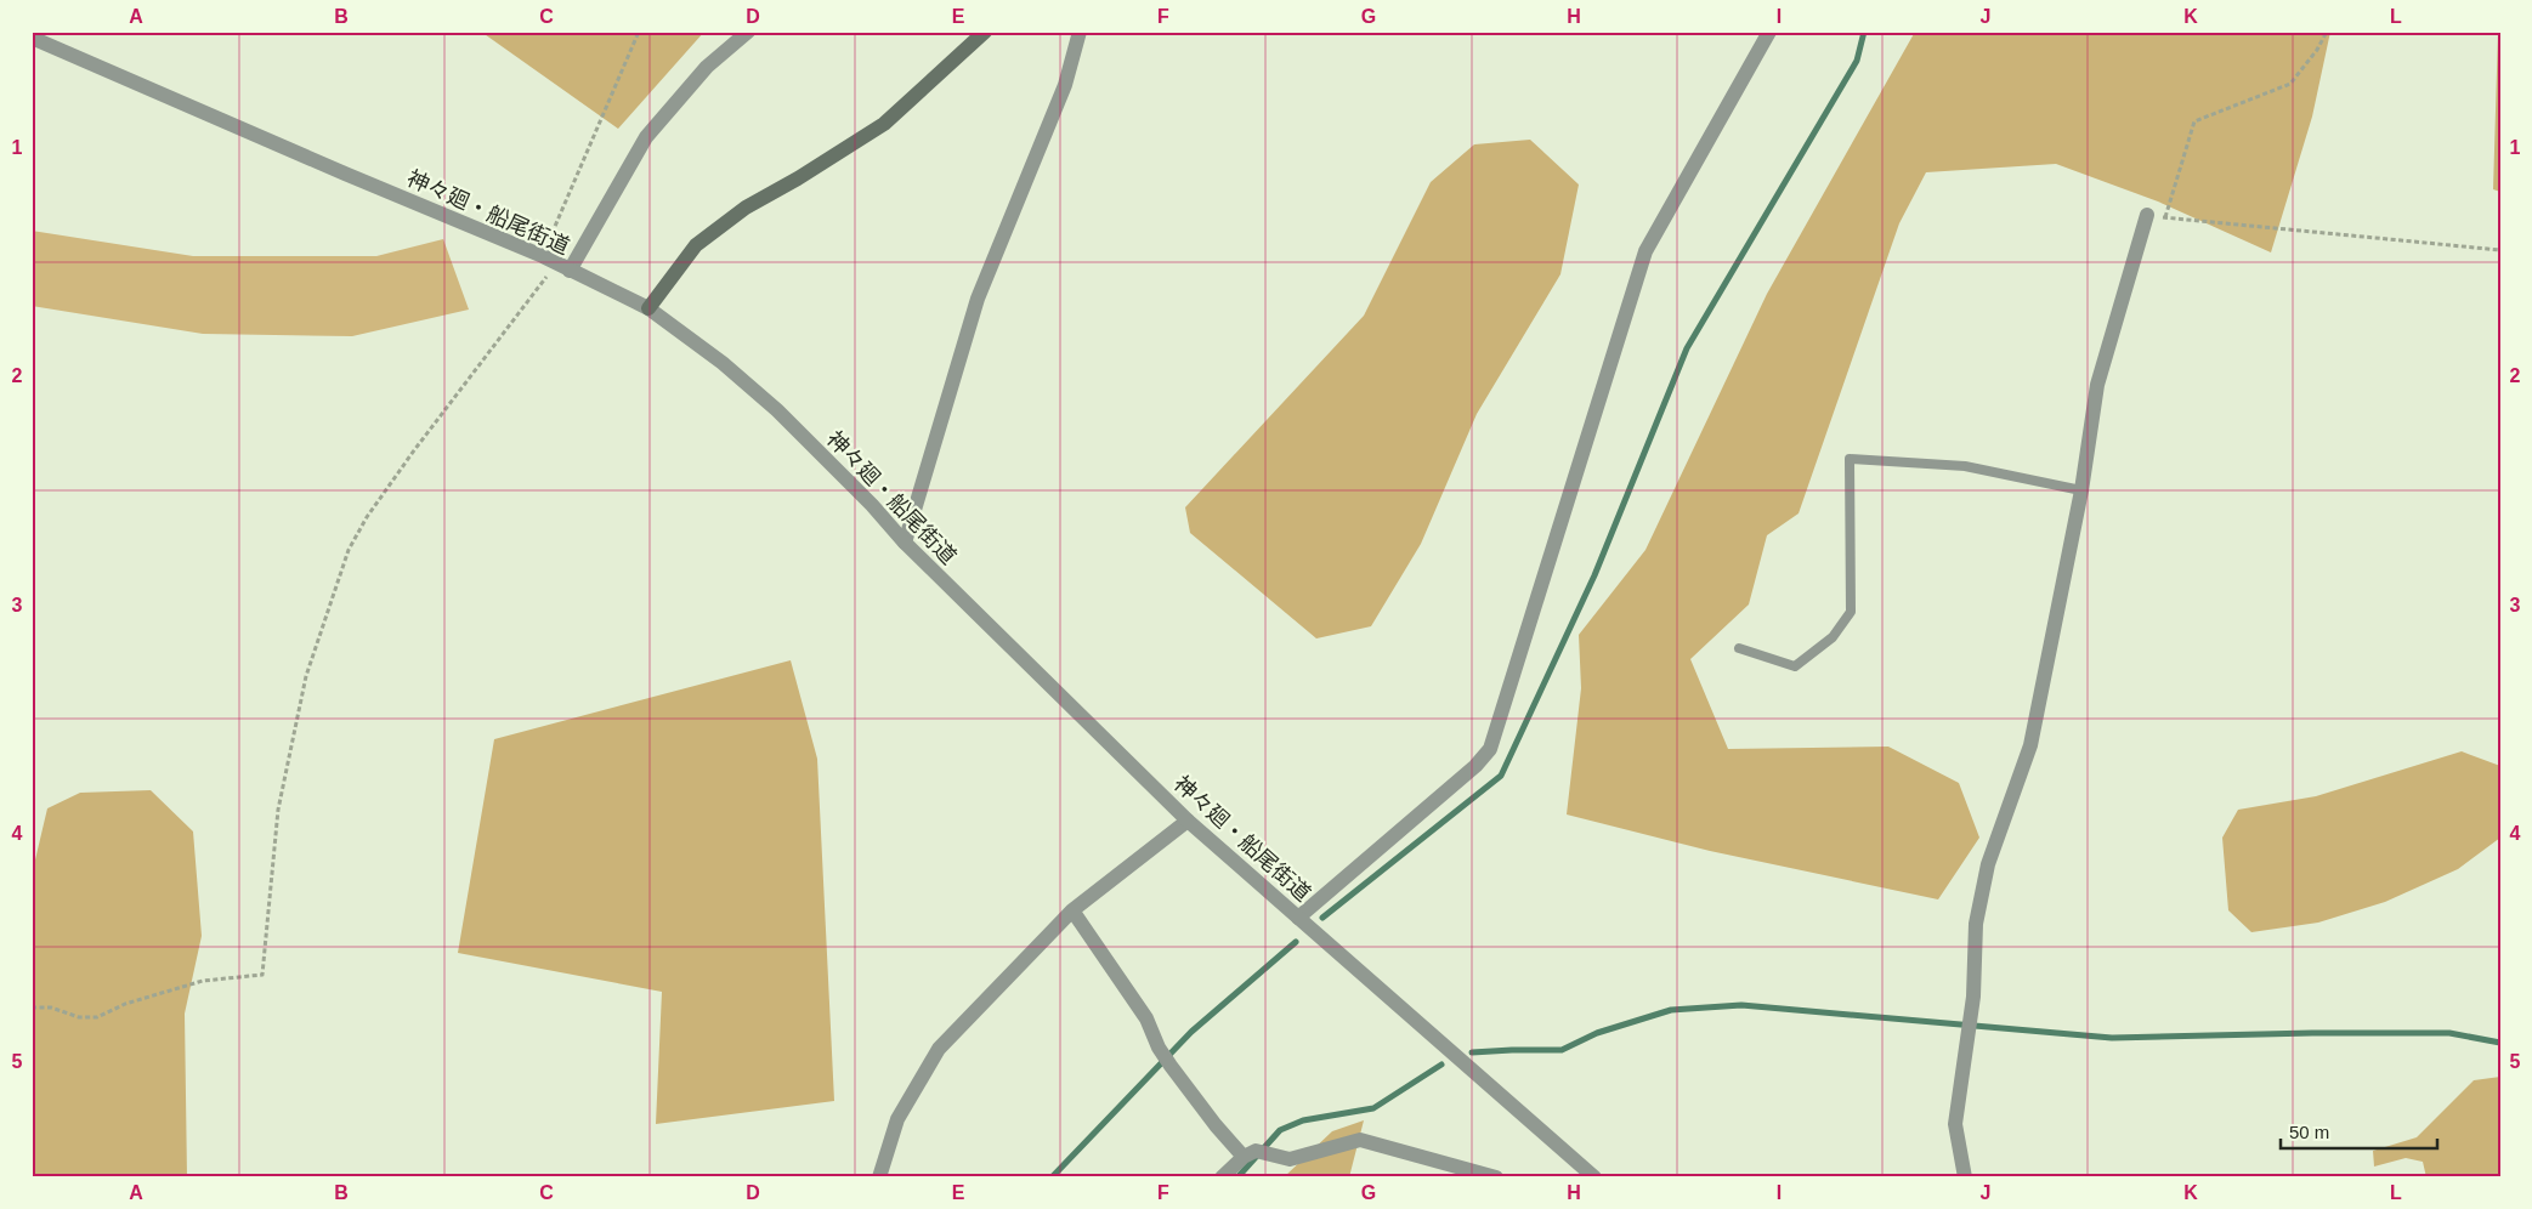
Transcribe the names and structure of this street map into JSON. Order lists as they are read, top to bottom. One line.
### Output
{"streets":{"street":["神々廻・船尾街道"]},"scale_bar":"50 m","grid":{"columns":["A","B","C","D","E","F","G","H","I","J","K","L"],"rows":["1","2","3","4","5"]}}
